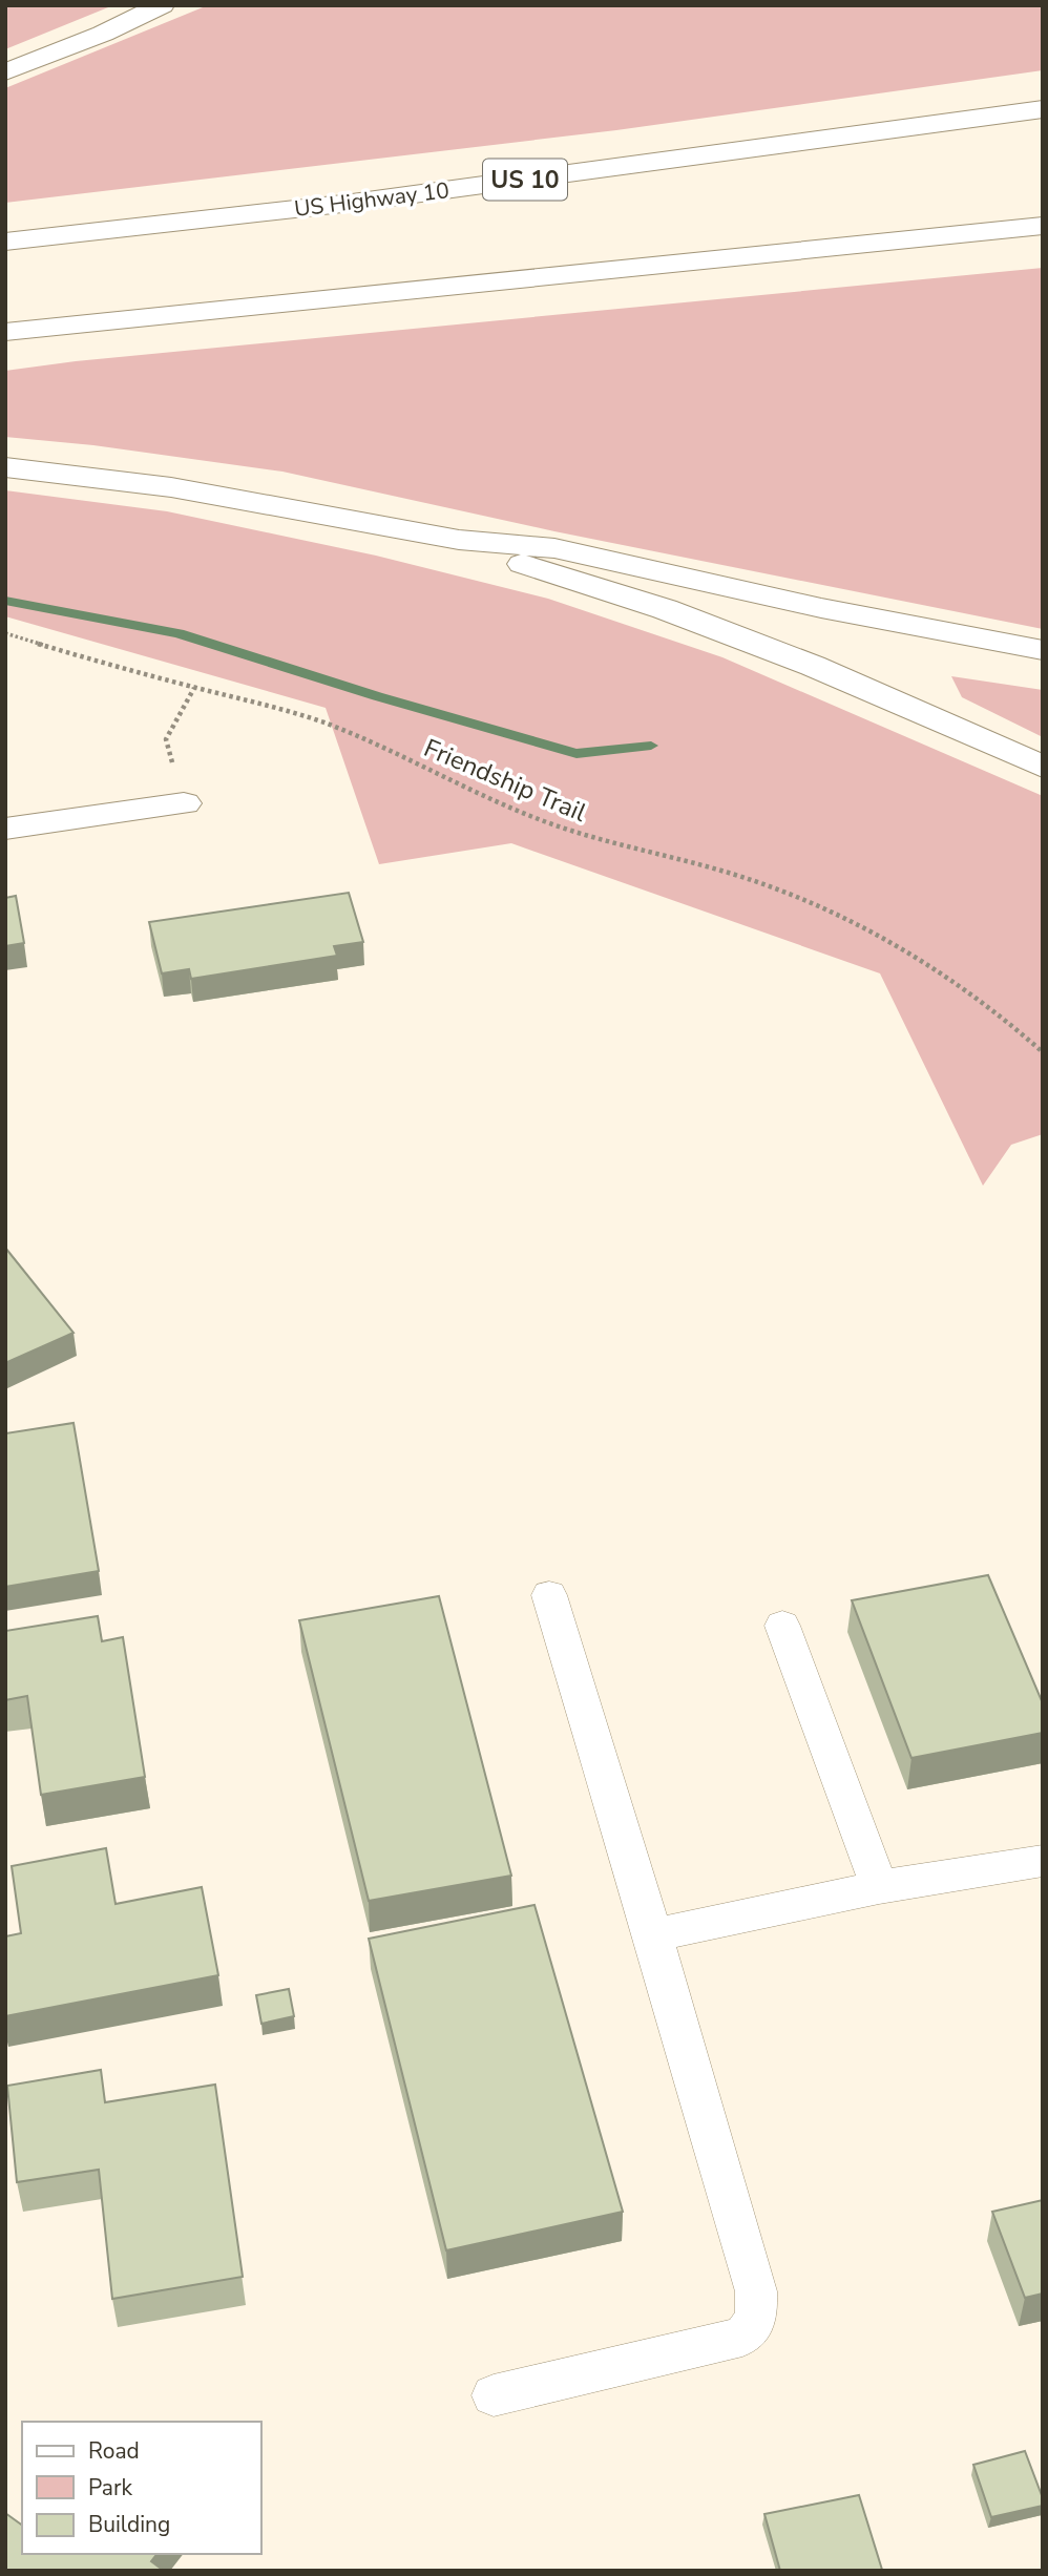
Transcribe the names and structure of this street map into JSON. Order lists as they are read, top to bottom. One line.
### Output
{"streets":{"main road":["US 10","US Highway 10"],"path":["Friendship Trail"]},"legend":["Road","Park","Building"]}
